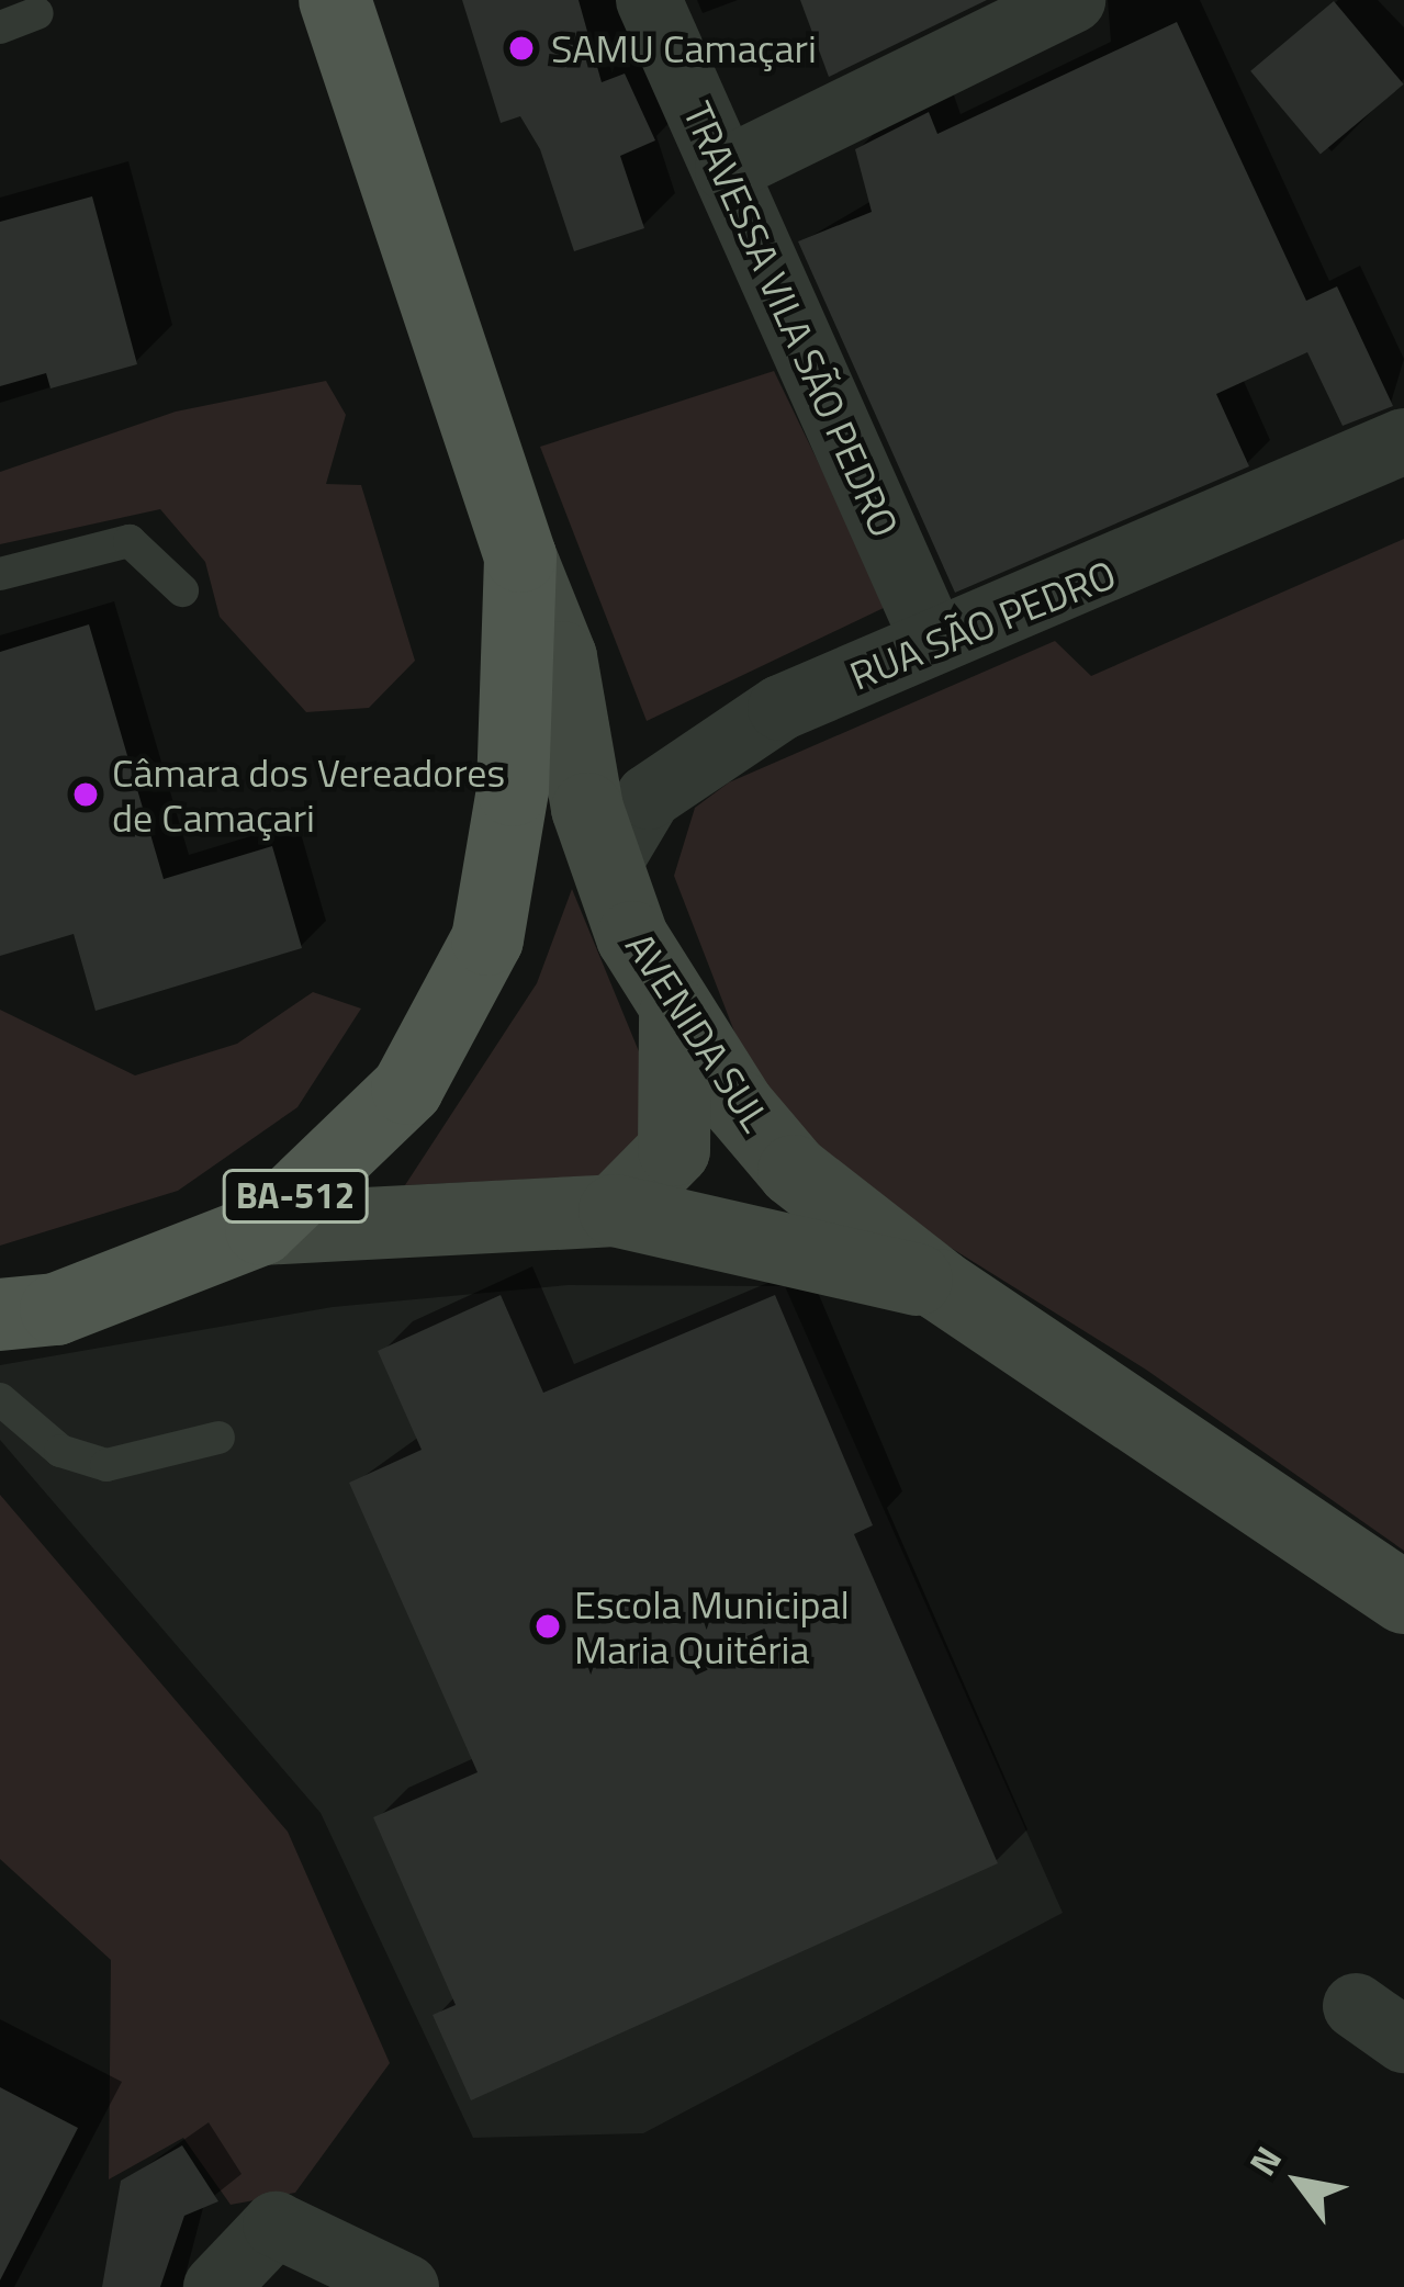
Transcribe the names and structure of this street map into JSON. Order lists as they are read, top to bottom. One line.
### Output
{"streets":{"main road":["BA-512"],"street":["TRAVESSA VILA SÃO PEDRO","RUA SÃO PEDRO","AVENIDA SUL"]},"crossings":[["TRAVESSA VILA SÃO PEDRO","RUA SÃO PEDRO"],["RUA SÃO PEDRO","AVENIDA SUL"],["AVENIDA SUL","BA-512"]],"places":["SAMU Camaçari","Câmara dos Vereadores de Camaçari","Escola Municipal Maria Quitéria"],"north":"top left"}
